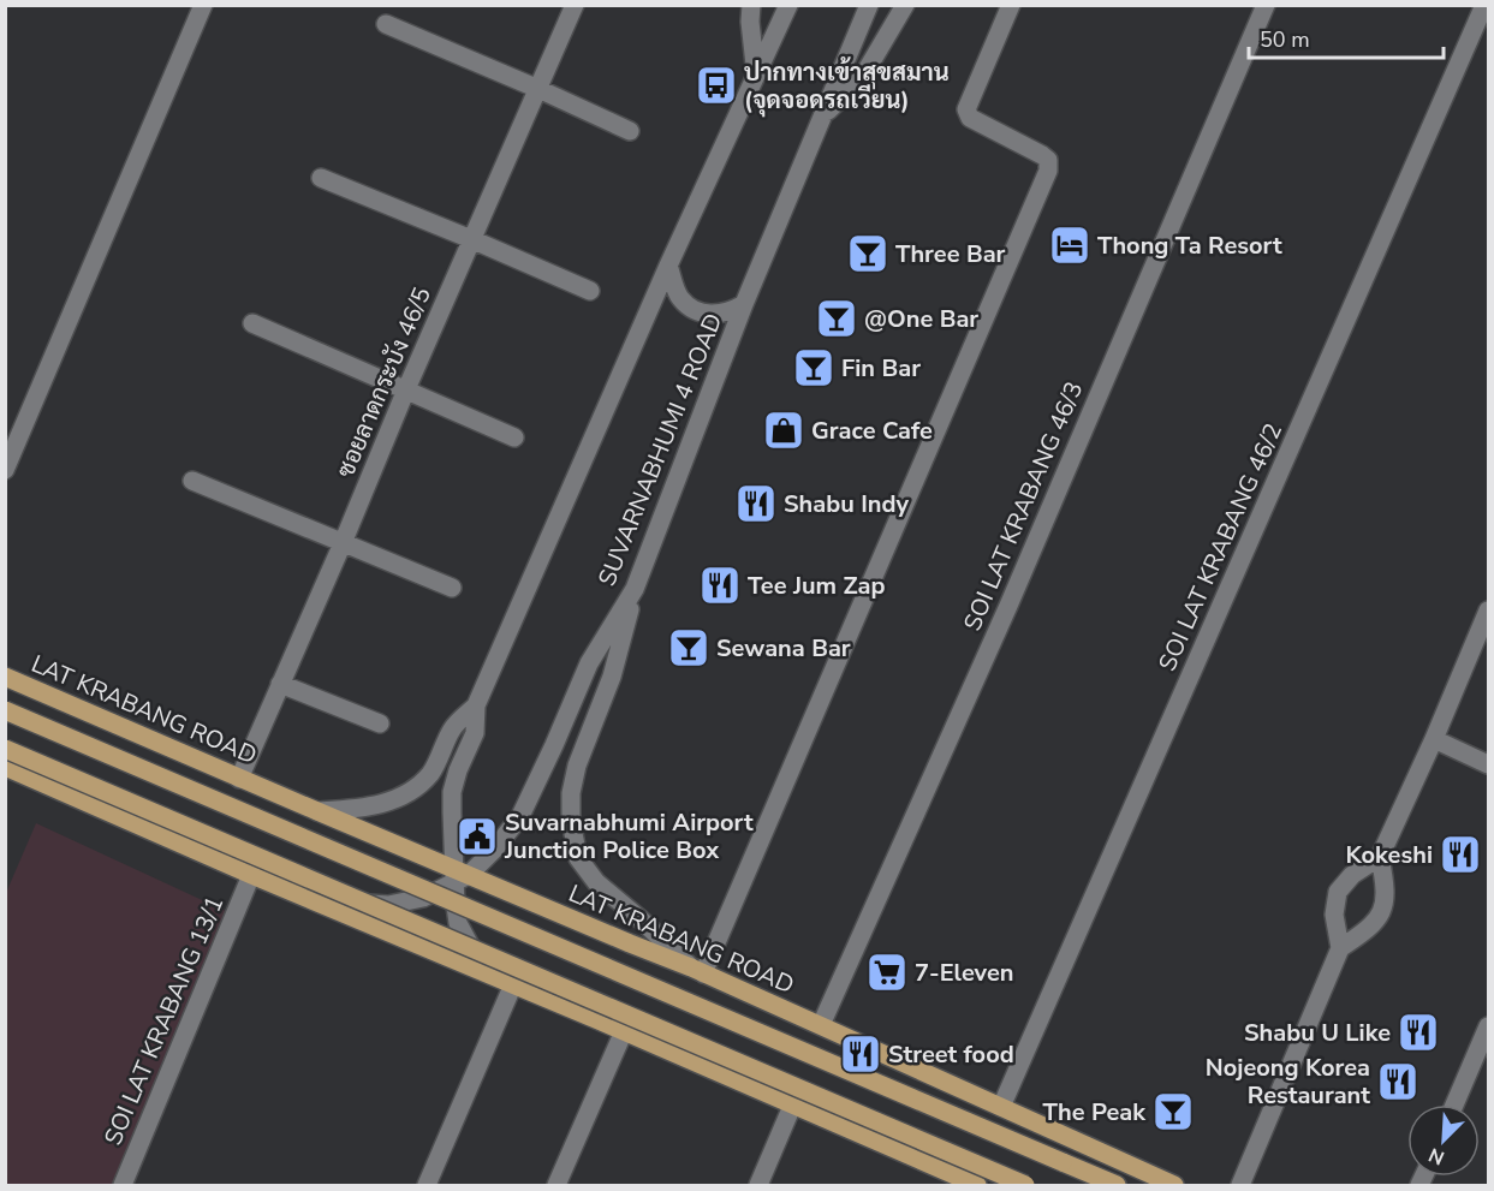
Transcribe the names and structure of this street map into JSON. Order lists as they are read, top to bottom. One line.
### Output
{"streets":{"main road":["LAT KRABANG ROAD"],"street":["ซอยลาดกระบัง 46/5","SUVARNABHUMI 4 ROAD","SOI LAT KRABANG 46/3","SOI LAT KRABANG 46/2","SOI LAT KRABANG 13/1"]},"crossings":[["ซอยลาดกระบัง 46/5","LAT KRABANG ROAD"],["SUVARNABHUMI 4 ROAD","LAT KRABANG ROAD"],["SOI LAT KRABANG 46/3","LAT KRABANG ROAD"],["SOI LAT KRABANG 46/2","LAT KRABANG ROAD"]],"places":{"bus stop":["ปากทางเข้าสุขสมาน (จุดจอดรถเวียน)"],"hotel":["Thong Ta Resort"],"bar":["Three Bar","@One Bar","Fin Bar","Sewana Bar","The Peak"],"shop":["Grace Cafe"],"restaurant":["Shabu Indy","Tee Jum Zap","Kokeshi","Shabu U Like","Street food","Nojeong Korea Restaurant"],"public building":["Suvarnabhumi Airport Junction Police Box"],"supermarket":["7-Eleven"]},"scale_bar":"50 m","north":"bottom left"}
